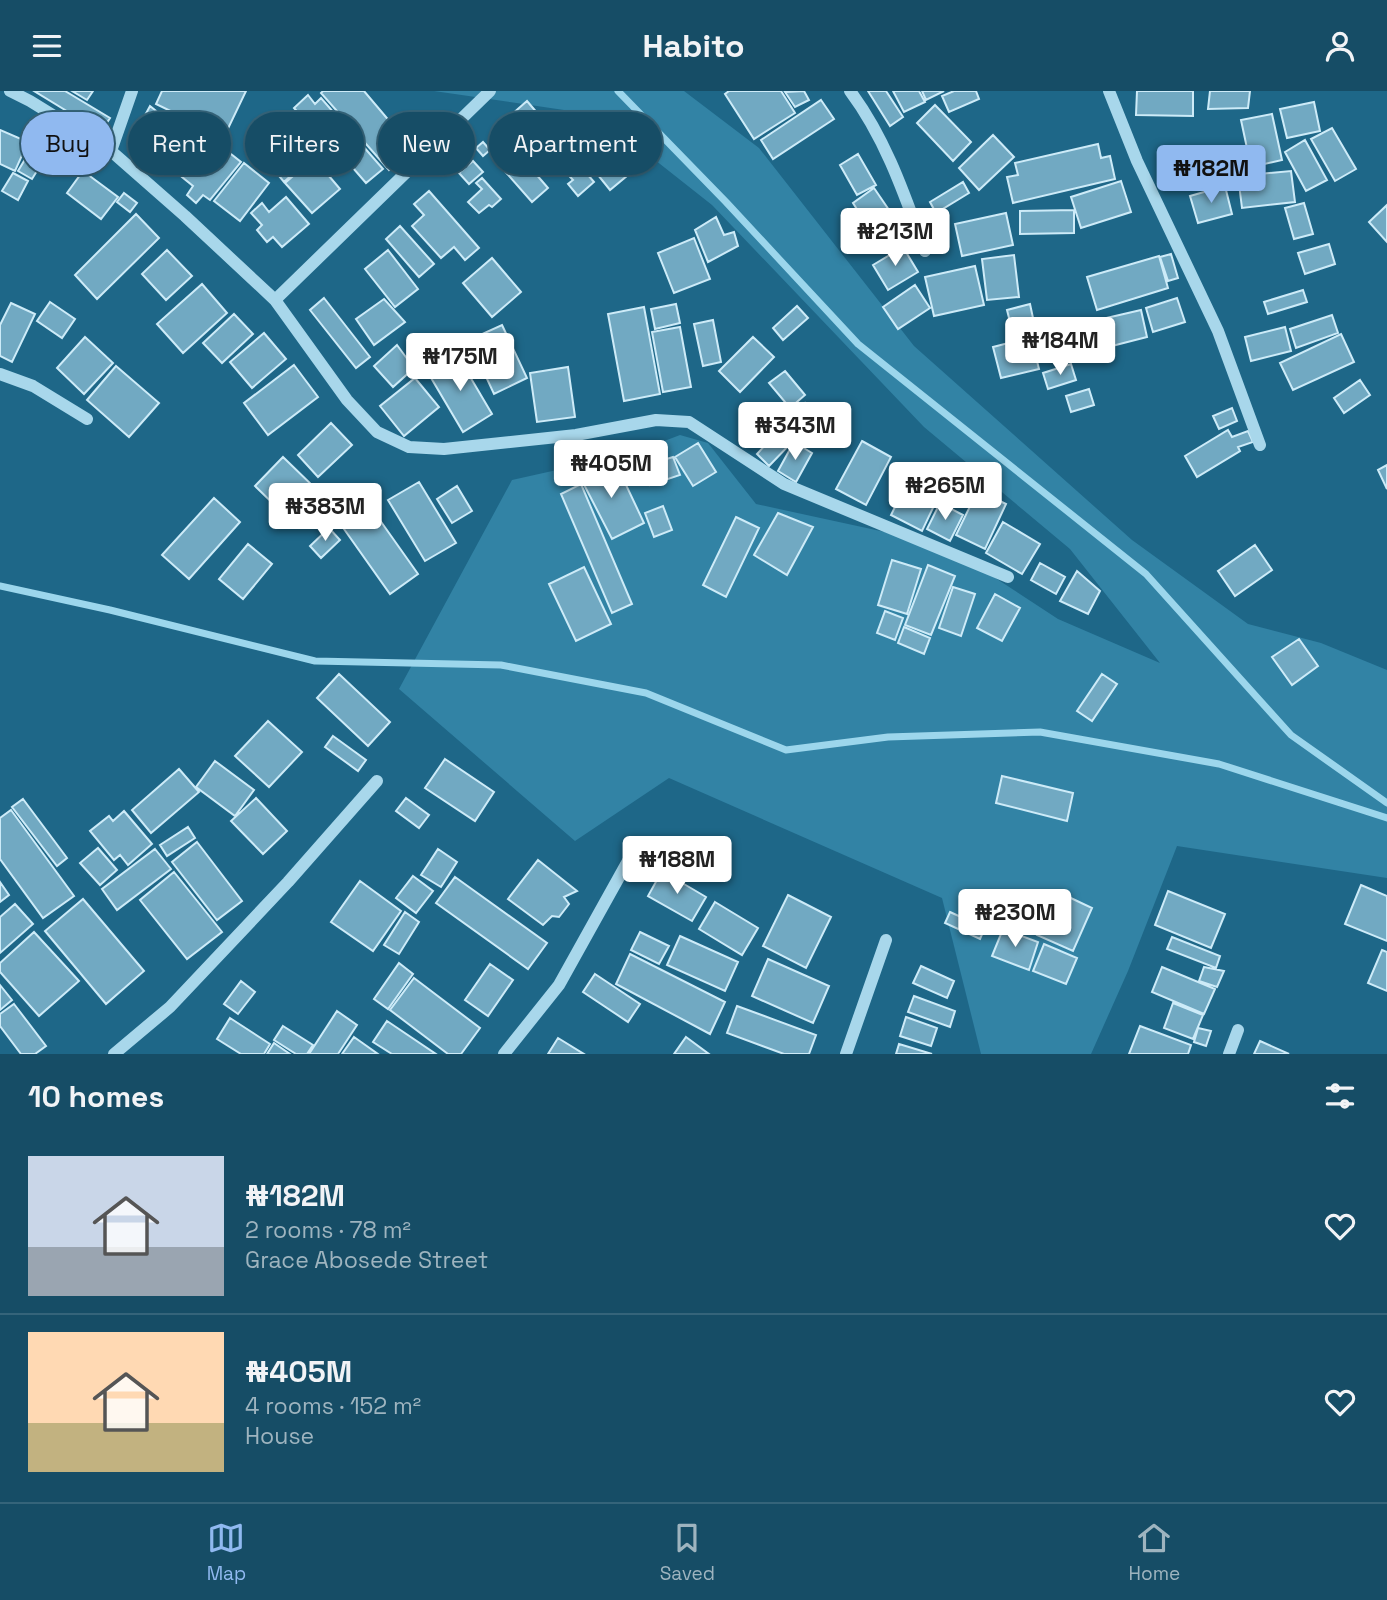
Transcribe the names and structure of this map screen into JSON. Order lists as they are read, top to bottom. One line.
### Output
{"page":{"header":"Habito","chip":["Buy","Rent","Filters","New","Apartment"],"price":["₦182M","₦213M","₦184M","₦175M","₦343M","₦405M","₦265M","₦383M","₦188M","₦230M"],"heading":"10 homes","list":[{"name":"₦182M","note":"2 rooms · 78 m² · Grace Abosede Street"},{"name":"₦405M","note":"4 rooms · 152 m² · House"}],"tabs":["Map","Saved","Home"]}}
